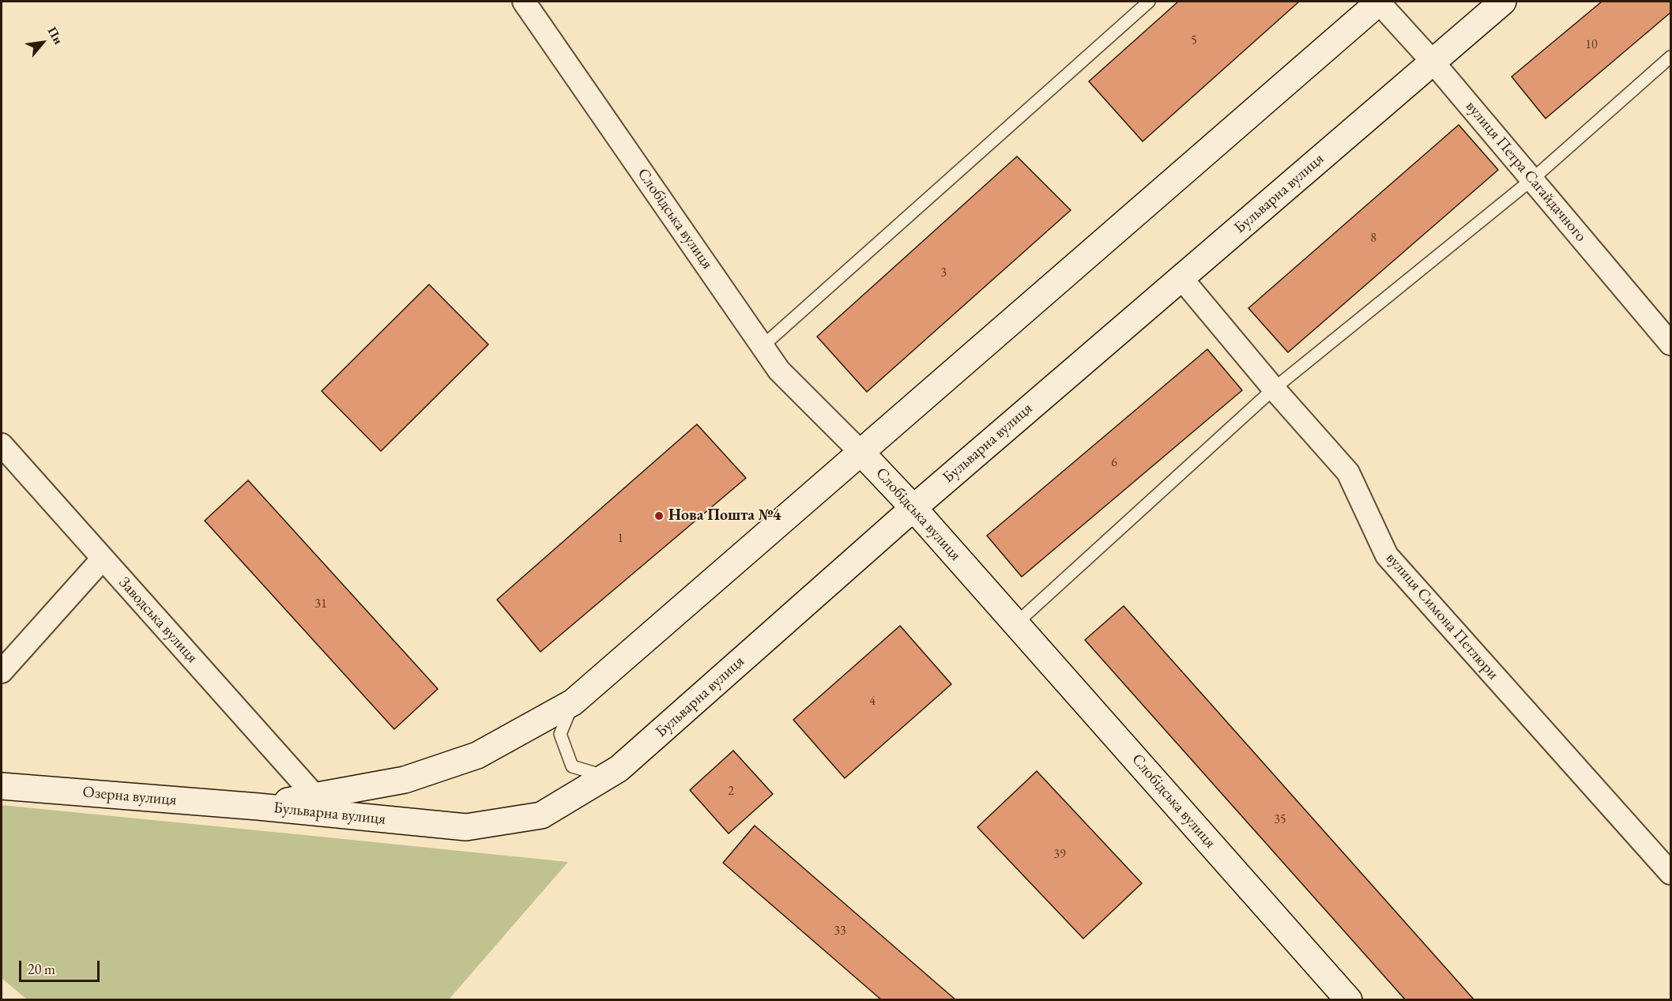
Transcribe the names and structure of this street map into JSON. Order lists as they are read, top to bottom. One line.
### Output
{"streets":{"main road":["Бульварна вулиця","Слобідська вулиця","Озерна вулиця"],"street":["вулиця Петра Сагайдачного","вулиця Симона Петлюри","Заводська вулиця"]},"crossings":[["вулиця Петра Сагайдачного","Бульварна вулиця"],["Бульварна вулиця","Слобідська вулиця"],["Бульварна вулиця","вулиця Симона Петлюри"],["Бульварна вулиця","Заводська вулиця"],["Бульварна вулиця","Озерна вулиця"]],"places":["Нова Пошта №4"],"house_numbers":["5","10","8","3","6","1","31","4","2","35","39","33"],"scale_bar":"20 m","north":"top right"}
